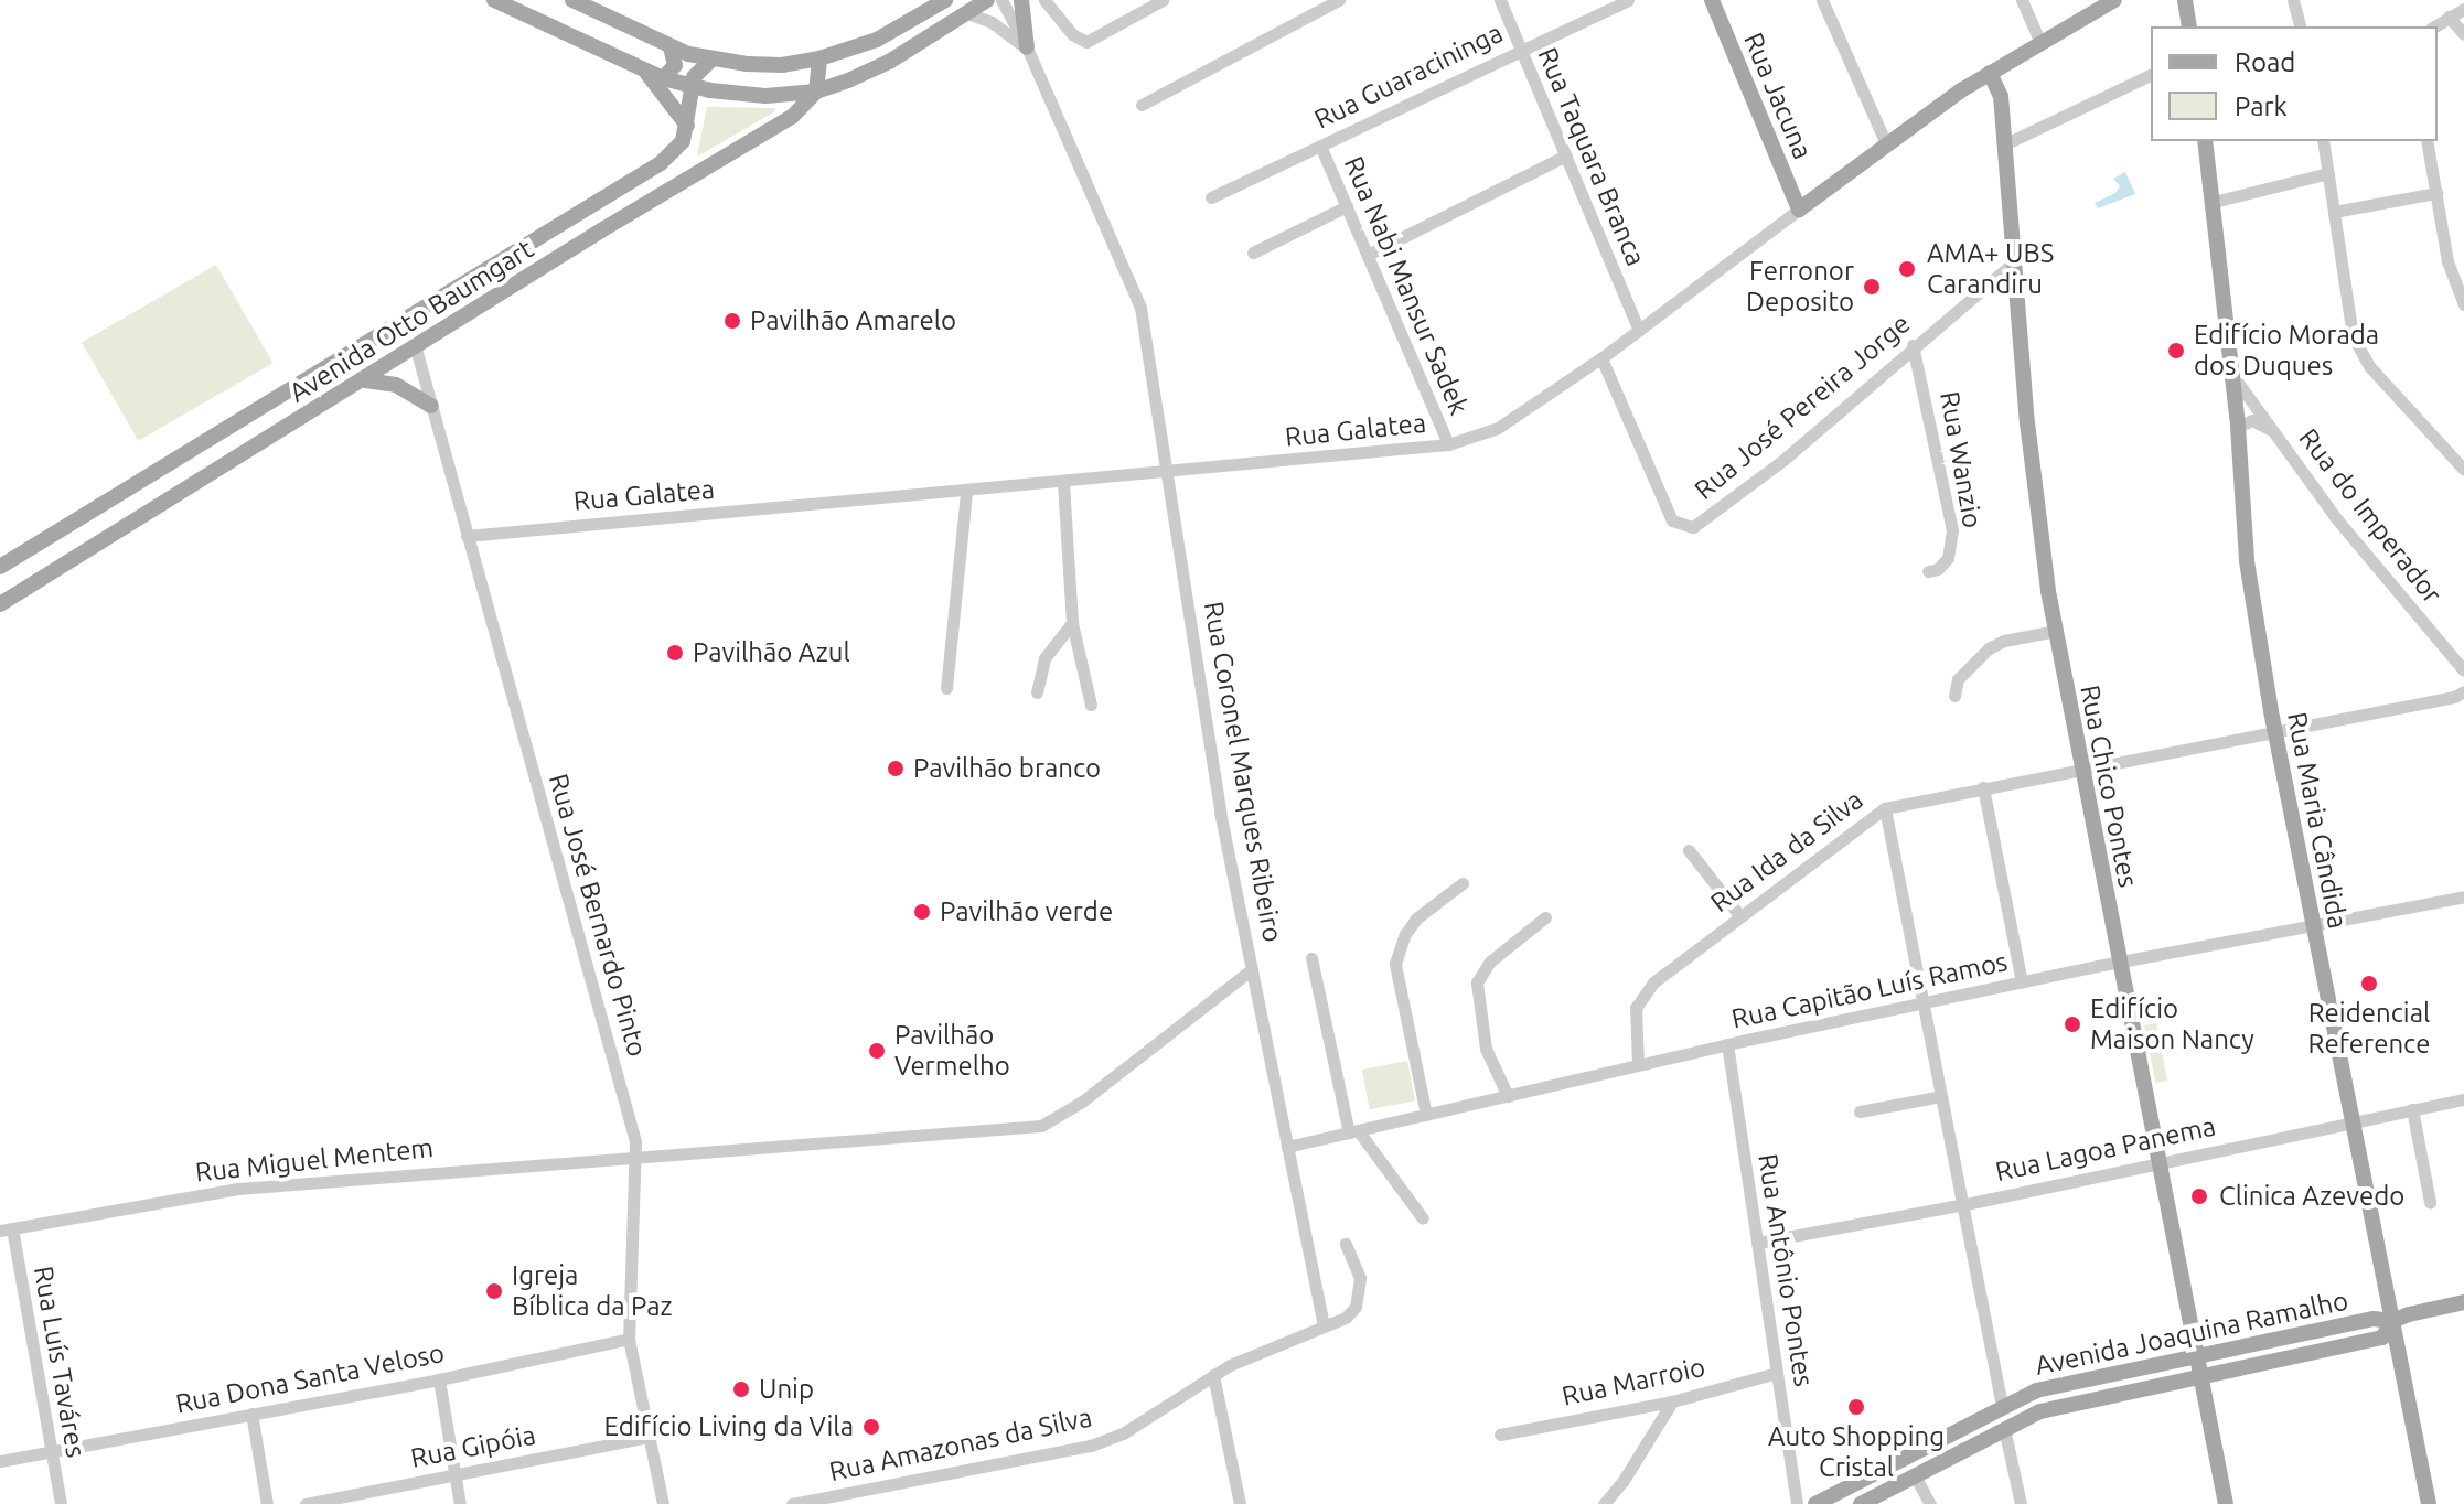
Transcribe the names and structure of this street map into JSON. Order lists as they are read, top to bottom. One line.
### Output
{"streets":{"main road":["Rua Jacuna","Avenida Otto Baumgart","Rua Galatea","Rua Chico Pontes","Rua Maria Cândida","Avenida Joaquina Ramalho"],"street":["Rua Guaracininga","Rua Taquara Branca","Rua Nabi Mansur Sadek","Rua José Pereira Jorge","Rua Wanzio","Rua do Imperador","Rua Coronel Marques Ribeiro","Rua Ida da Silva","Rua José Bernardo Pinto","Rua Capitão Luís Ramos","Rua Lagoa Panema","Rua Miguel Mentem","Rua Antônio Pontes","Rua Luís Taváres","Rua Dona Santa Veloso","Rua Marroio","Rua Amazonas da Silva","Rua Gipóia"]},"crossings":[["Rua Guaracininga","Rua Taquara Branca"],["Rua Guaracininga","Rua Nabi Mansur Sadek"],["Rua Jacuna","Rua Galatea"],["Rua Taquara Branca","Rua Galatea"],["Rua Nabi Mansur Sadek","Rua Galatea"],["Avenida Otto Baumgart","Rua José Bernardo Pinto"],["Rua José Pereira Jorge","Rua Galatea"],["Rua José Pereira Jorge","Rua Wanzio"],["Rua José Pereira Jorge","Rua Chico Pontes"],["Rua Galatea","Rua Coronel Marques Ribeiro"],["Rua Galatea","Rua Chico Pontes"],["Rua Galatea","Rua José Bernardo Pinto"],["Rua do Imperador","Rua Maria Cândida"],["Rua Coronel Marques Ribeiro","Rua José Bernardo Pinto"],["Rua Coronel Marques Ribeiro","Rua Miguel Mentem"],["Rua Chico Pontes","Rua Ida da Silva"],["Rua Chico Pontes","Rua Capitão Luís Ramos"],["Rua Chico Pontes","Rua Lagoa Panema"],["Rua Chico Pontes","Avenida Joaquina Ramalho"],["Rua Maria Cândida","Rua Ida da Silva"],["Rua Maria Cândida","Rua Capitão Luís Ramos"],["Rua Maria Cândida","Rua Lagoa Panema"],["Rua Maria Cândida","Avenida Joaquina Ramalho"],["Rua Ida da Silva","Rua Capitão Luís Ramos"],["Rua José Bernardo Pinto","Rua Miguel Mentem"],["Rua José Bernardo Pinto","Rua Dona Santa Veloso"],["Rua José Bernardo Pinto","Rua Gipóia"],["Rua Capitão Luís Ramos","Rua Antônio Pontes"],["Rua Lagoa Panema","Rua Antônio Pontes"],["Rua Miguel Mentem","Rua Luís Taváres"],["Rua Antônio Pontes","Rua Marroio"],["Rua Luís Taváres","Rua Dona Santa Veloso"]],"places":["AMA+ UBS Carandiru","Ferronor Deposito","Pavilhão Amarelo","Edifício Morada dos Duques","Pavilhão Azul","Pavilhão branco","Pavilhão verde","Reidencial Reference","Edifício Maison Nancy","Pavilhão Vermelho","Clinica Azevedo","Igreja Bíblica da Paz","Unip","Auto Shopping Cristal","Edifício Living da Vila"],"legend":["Road","Park"]}
